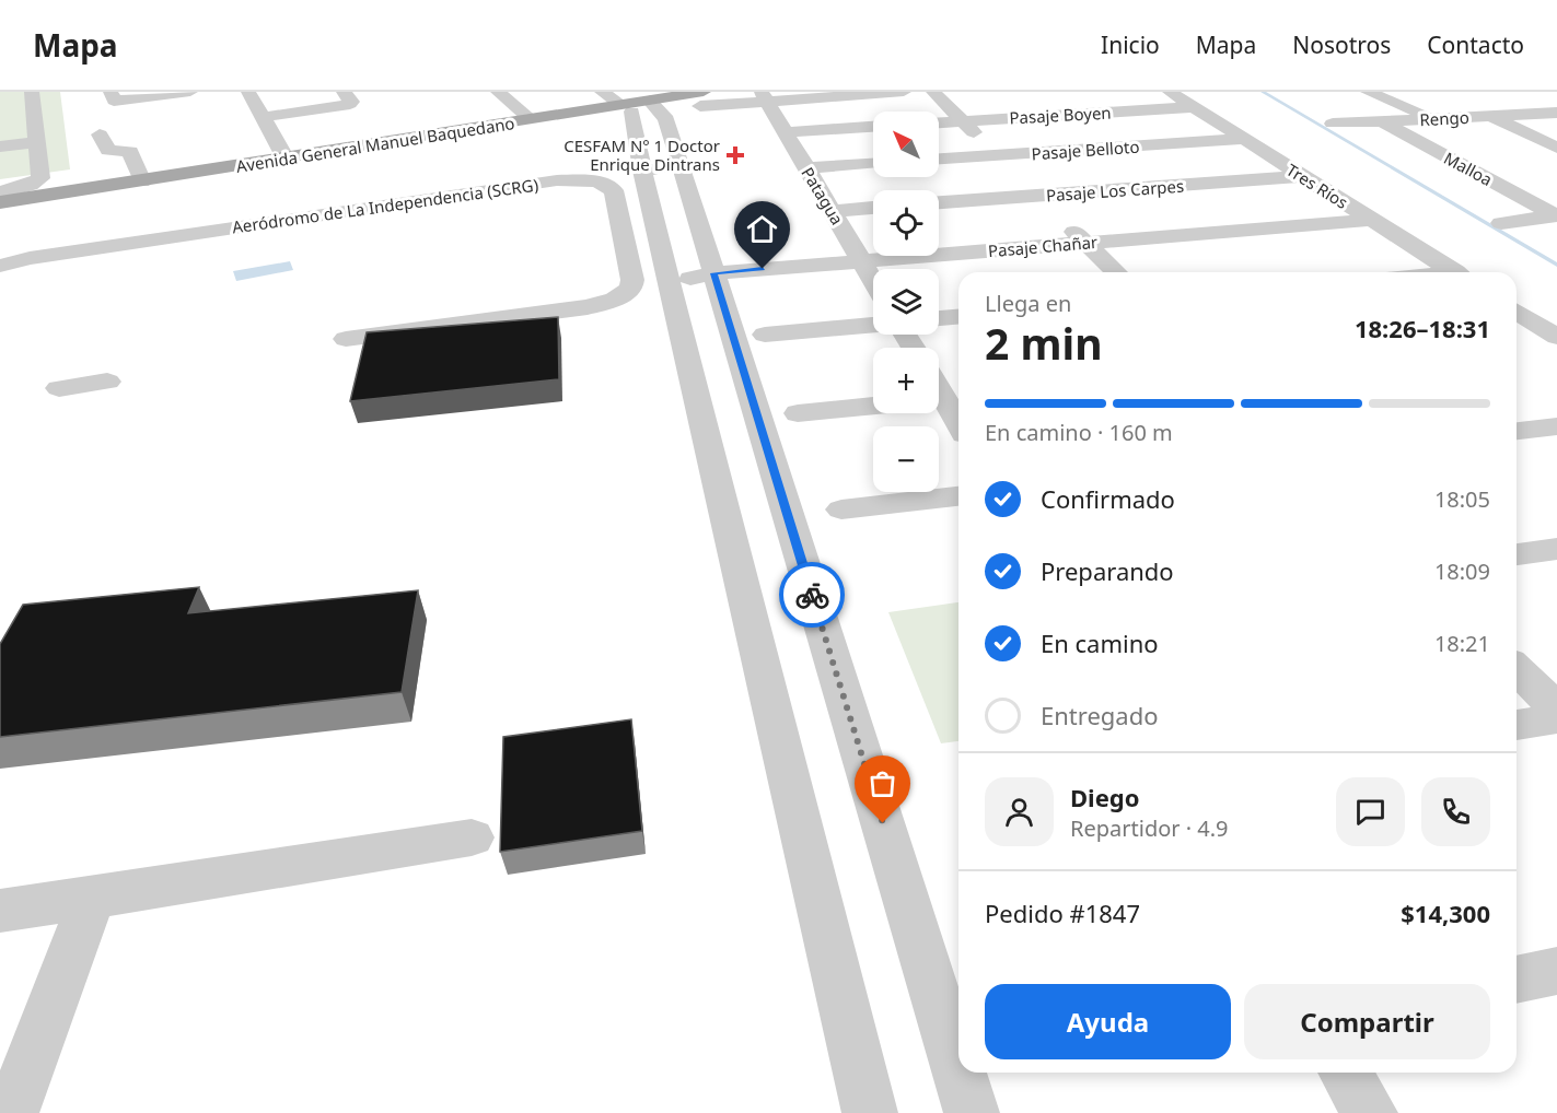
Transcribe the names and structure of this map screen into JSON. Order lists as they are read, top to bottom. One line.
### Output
{"streets":{"main road":["Avenida General Manuel Baquedano"],"street":["Pasaje Boyen","Rengo","Pasaje Belloto","Malloa","Tres Ríos","Pasaje Los Carpes","Patagua","Aeródromo de La Independencia (SCRG)","Pasaje Chañar"]},"crossings":[["Pasaje Boyen","Tres Ríos"],["Rengo","Malloa"],["Pasaje Belloto","Tres Ríos"],["Tres Ríos","Pasaje Los Carpes"],["Tres Ríos","Pasaje Chañar"],["Patagua","Pasaje Chañar"]],"places":{"health":["CESFAM N° 1 Doctor Enrique Dintrans"]},"north":"top left","page":{"header":"Mapa","nav":["Inicio","Mapa","Nosotros","Contacto"],"map_buttons":["+","−"],"heading":["2 min","Llega en","18:26–18:31"],"panel":["Diego","Repartidor · 4.9","Pedido #1847","$14,300"],"bar":"En camino · 160 m","list":[["Confirmado","18:05"],["Preparando","18:09"],["En camino","18:21"],"Entregado"],"buttons":["Ayuda","Compartir"]}}
